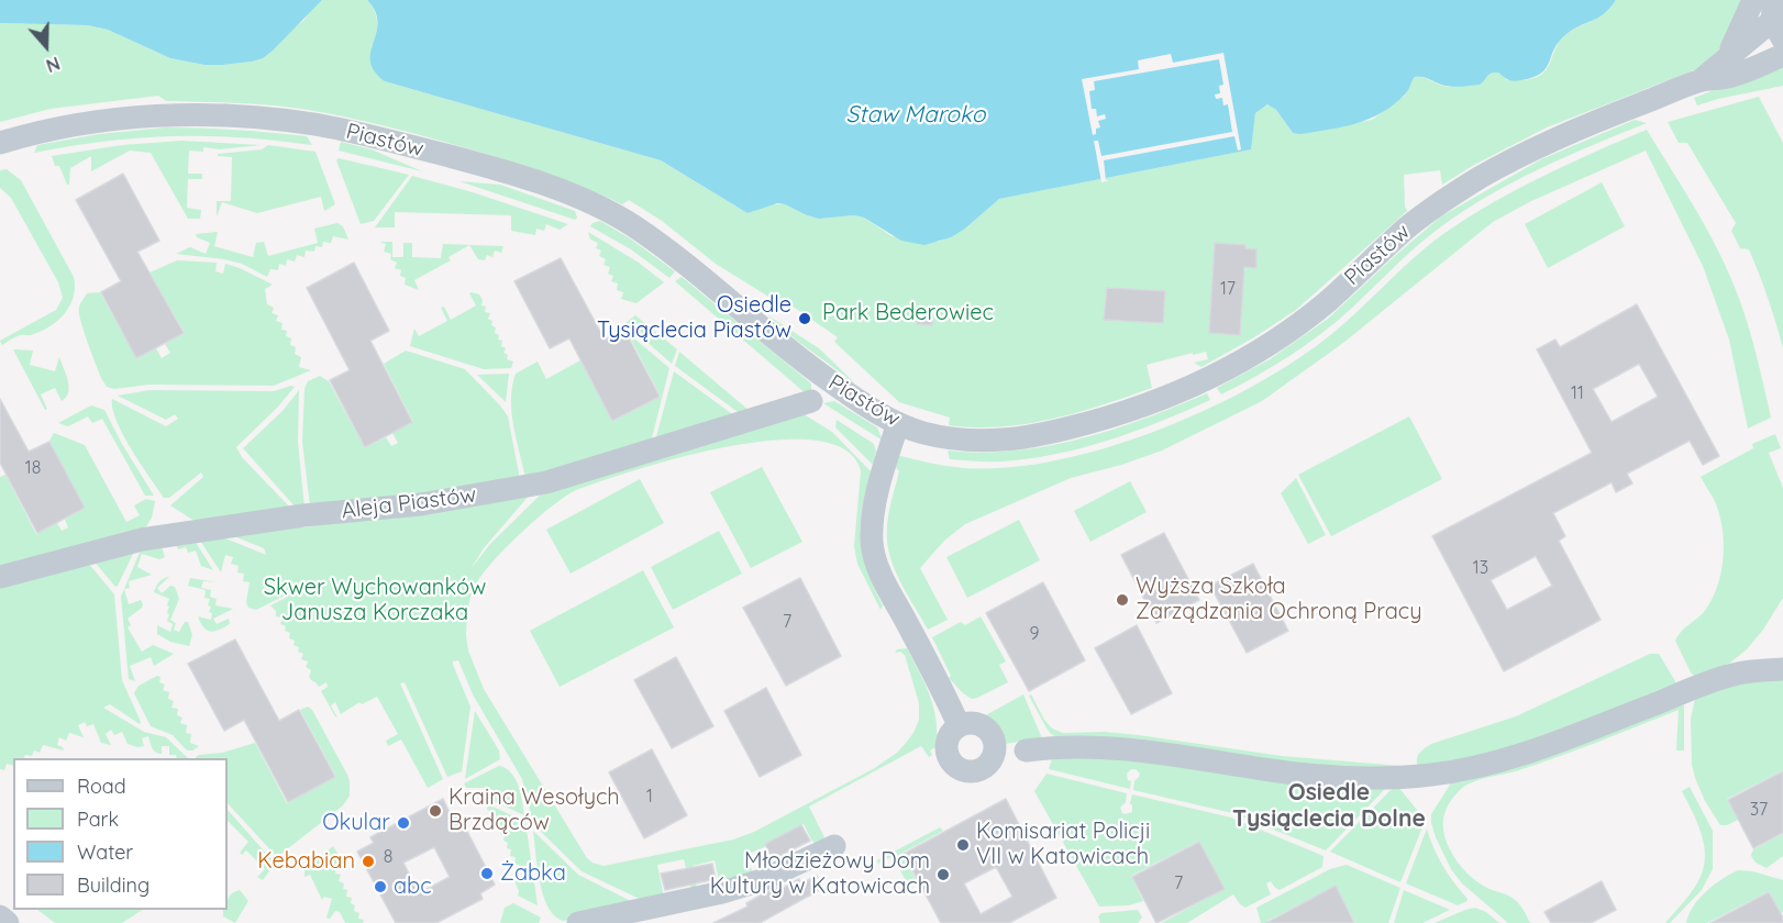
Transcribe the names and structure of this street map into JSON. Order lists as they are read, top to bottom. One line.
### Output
{"streets":{"street":["Piastów","Aleja Piastów"]},"districts":["Osiedle Tysiąclecia Dolne"],"water":["Staw Maroko"],"parks":["Park Bederowiec","Skwer Wychowanków Janusza Korczaka"],"places":["Osiedle Tysiąclecia Piastów","Wyższa Szkoła Zarządzania Ochroną Pracy","Kraina Wesołych Brzdąców","Okular","Komisariat Policji VII w Katowicach","Kebabian","Żabka","Młodzieżowy Dom Kultury w Katowicach","abc"],"house_numbers":["17","11","18","13","7","9","1","37","8","7"],"legend":["Road","Park","Water","Building"],"north":"bottom"}
